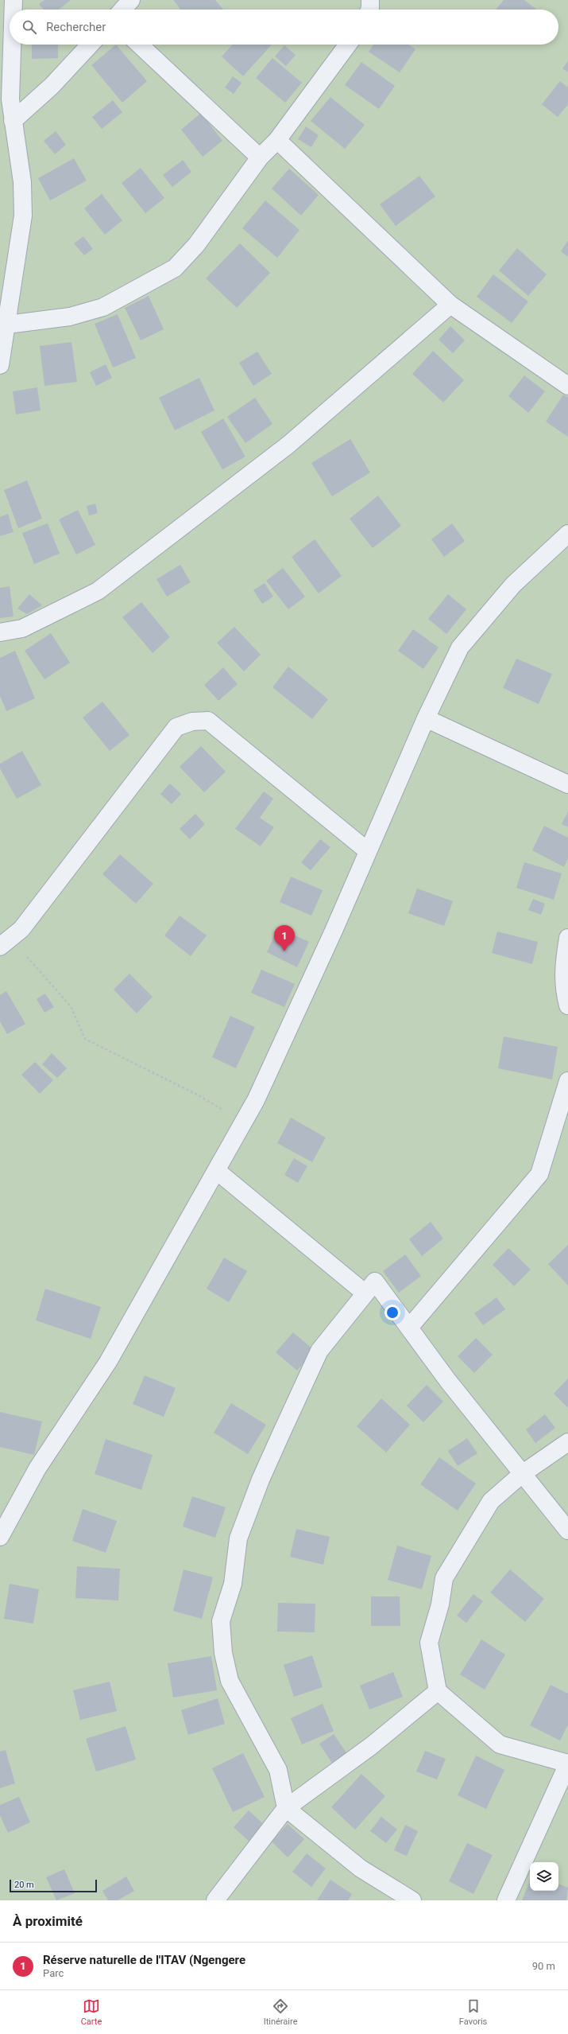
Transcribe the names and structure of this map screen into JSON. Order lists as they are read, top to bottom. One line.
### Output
{"scale_bar":"20 m","page":{"search":"Rechercher","pins":"1","scale":"20 m","heading":"À proximité","list":[{"mark":"1","name":"Réserve naturelle de l'ITAV (Ngengere","note":"Parc","value":"90 m"}],"nav":["Carte","Itinéraire","Favoris"]}}
